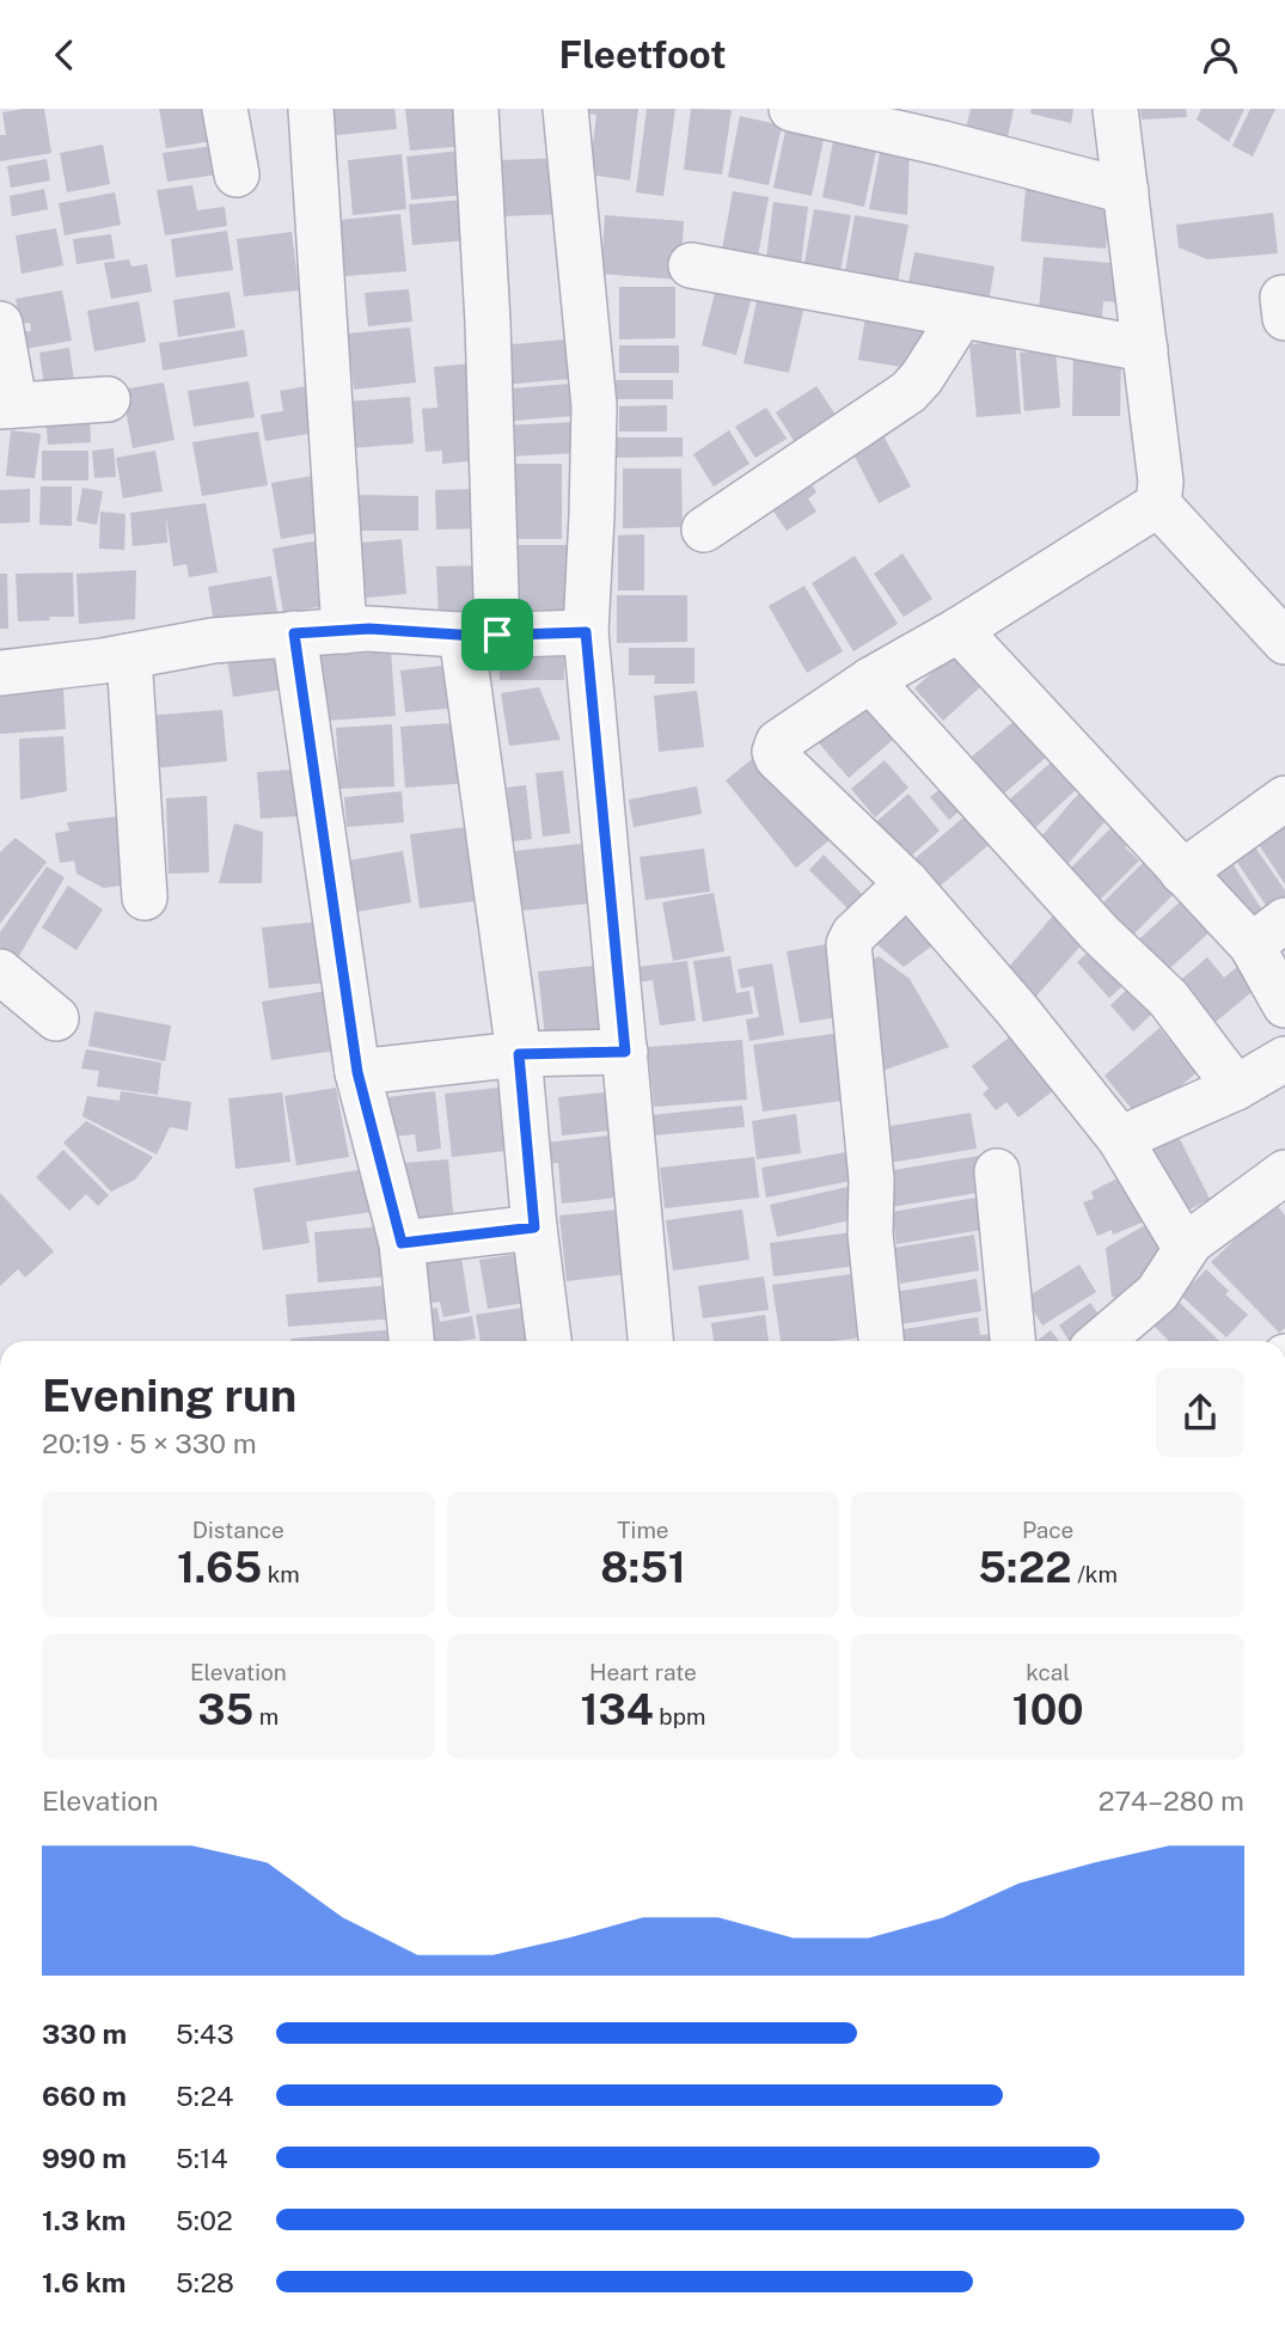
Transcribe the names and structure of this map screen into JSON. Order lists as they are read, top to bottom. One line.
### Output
{"page":{"header":"Fleetfoot","heading":["Evening run","20:19 · 5 × 330 m"],"stats":[["Distance","1.65 km"],["Time","8:51"],["Pace","5:22 /km"],["Elevation","35 m"],["Heart rate","134 bpm"],["kcal","100"]],"chart":["Elevation","274–280 m"],"list":[{"name":"330 m","note":"5:43"},{"name":"660 m","note":"5:24"},{"name":"990 m","note":"5:14"},{"name":"1.3 km","note":"5:02"},{"name":"1.6 km","note":"5:28"}]}}
